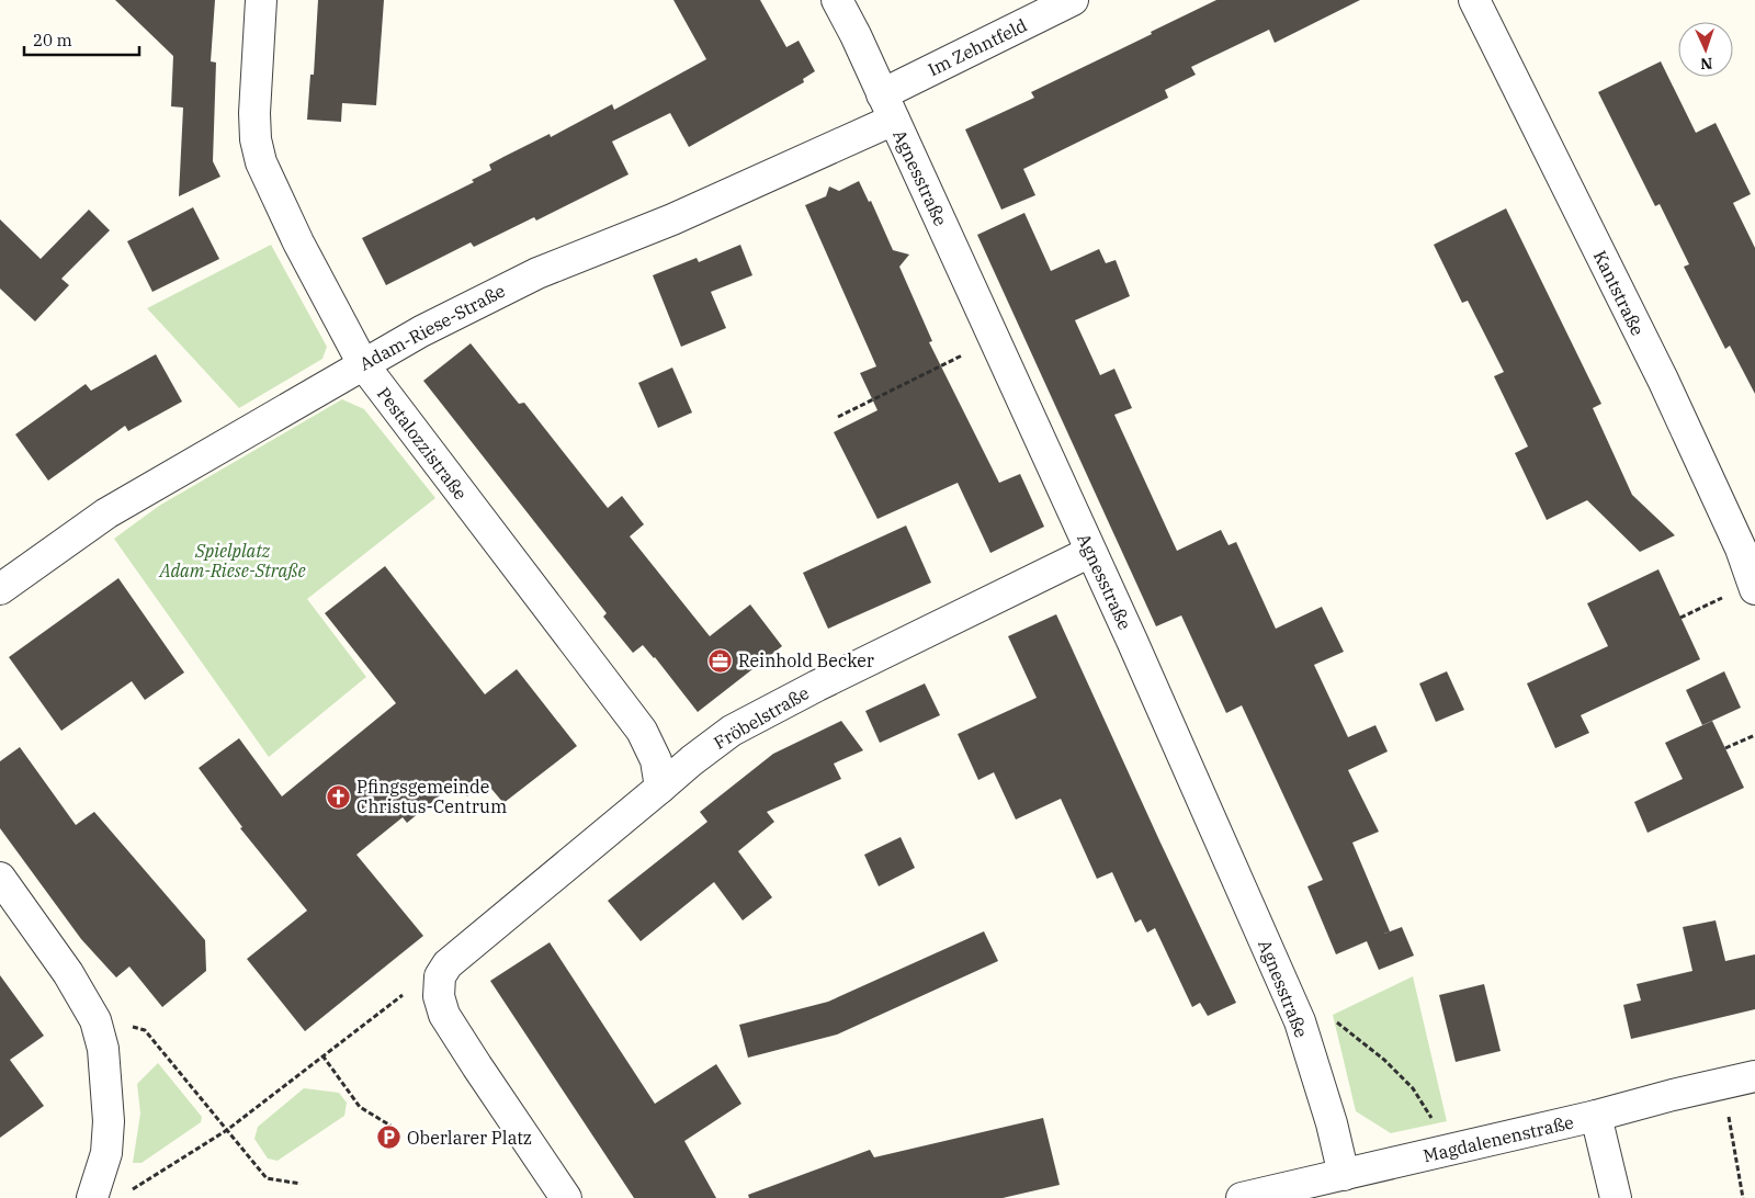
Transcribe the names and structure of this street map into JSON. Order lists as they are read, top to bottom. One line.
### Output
{"streets":{"street":["Im Zehntfeld","Agnesstraße","Kantstraße","Adam-Riese-Straße","Pestalozzistraße","Fröbelstraße","Magdalenenstraße"]},"crossings":[["Im Zehntfeld","Agnesstraße"],["Im Zehntfeld","Adam-Riese-Straße"],["Agnesstraße","Adam-Riese-Straße"],["Agnesstraße","Fröbelstraße"],["Agnesstraße","Magdalenenstraße"],["Adam-Riese-Straße","Pestalozzistraße"],["Pestalozzistraße","Fröbelstraße"]],"parks":["Spielplatz Adam-Riese-Straße"],"places":{"office":["Reinhold Becker"],"church":["Pfingsgemeinde Christus-Centrum"],"parking":["Oberlarer Platz"]},"scale_bar":"20 m","north":"bottom"}
